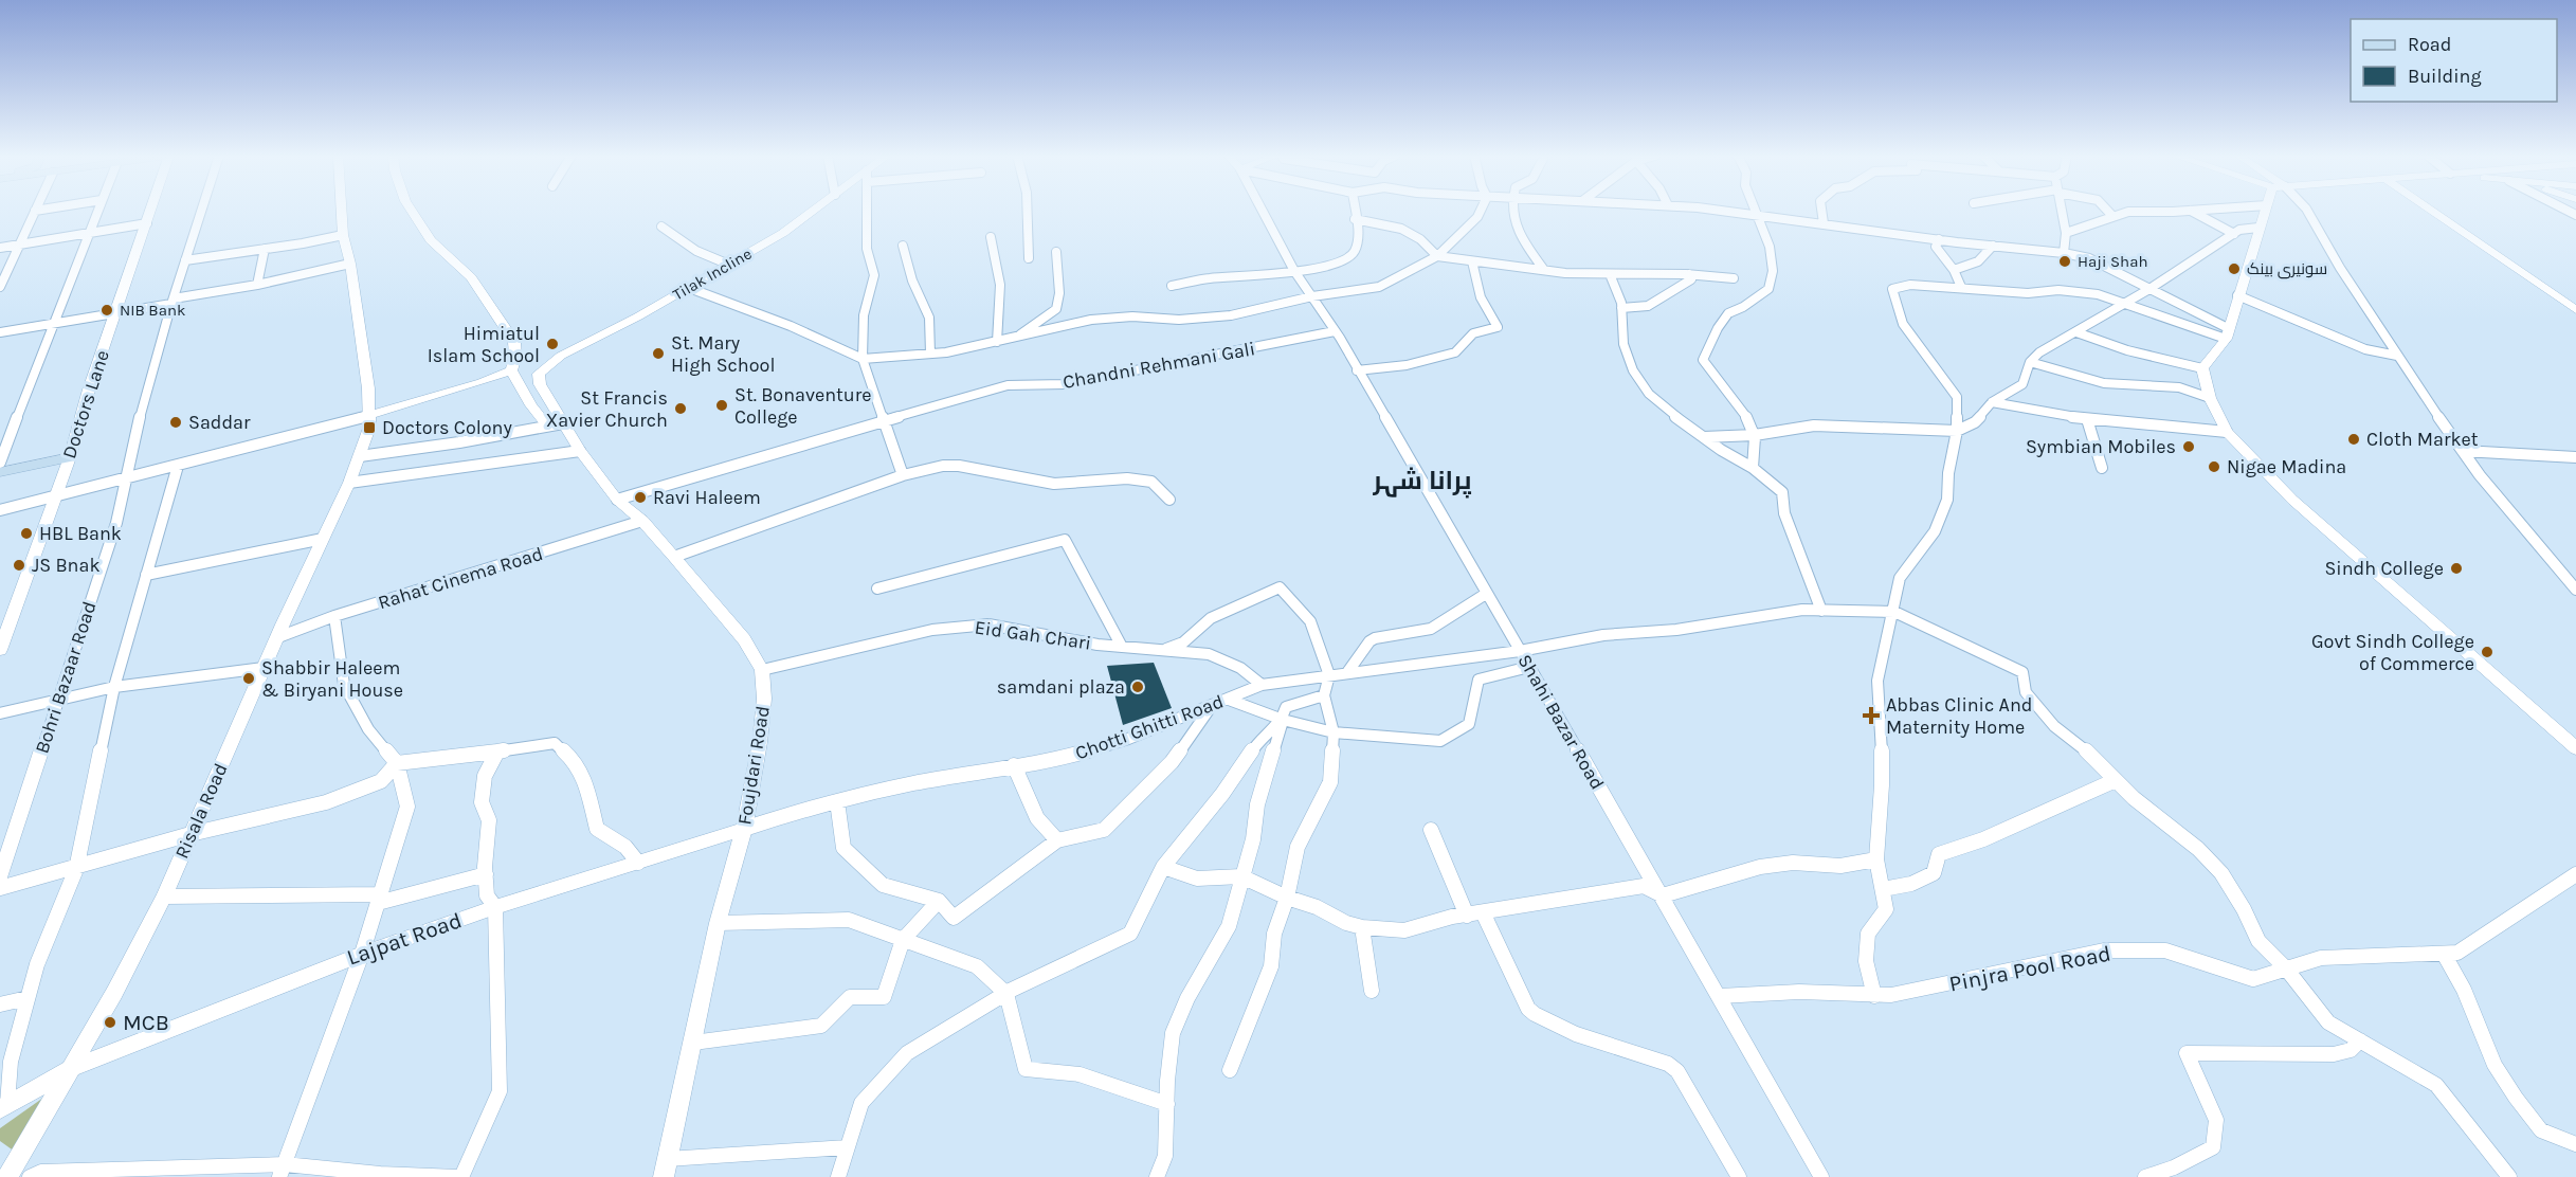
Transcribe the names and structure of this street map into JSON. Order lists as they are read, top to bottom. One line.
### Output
{"streets":{"street":["Tilak Incline","Chandni Rehmani Gali","Doctors Lane","Rahat Cinema Road","Eid Gah Chari","Bohri Bazaar Road","Shahi Bazar Road","Chotti Ghitti Road","Foujdari Road","Risala Road","Lajpat Road","Pinjra Pool Road"]},"crossings":[["Tilak Incline","Foujdari Road"],["Chandni Rehmani Gali","Shahi Bazar Road"],["Chandni Rehmani Gali","Foujdari Road"],["Rahat Cinema Road","Foujdari Road"],["Rahat Cinema Road","Risala Road"],["Eid Gah Chari","Chotti Ghitti Road"],["Eid Gah Chari","Foujdari Road"],["Shahi Bazar Road","Chotti Ghitti Road"],["Shahi Bazar Road","Pinjra Pool Road"],["Chotti Ghitti Road","Foujdari Road"],["Chotti Ghitti Road","Lajpat Road"],["Foujdari Road","Lajpat Road"],["Risala Road","Lajpat Road"]],"districts":["پرانا شہر"],"places":{"other":["Haji Shah","سونیری بینک","NIB Bank","Himiatul Islam School","St. Mary High School","St. Bonaventure College","St Francis Xavier Church","Saddar","Cloth Market","Symbian Mobiles","Nigae Madina","Ravi Haleem","HBL Bank","JS Bnak","Sindh College","Govt Sindh College of Commerce","Shabbir Haleem & Biryani House","samdani plaza","MCB"],"transit":["Doctors Colony"],"health":["Abbas Clinic And Maternity Home"]},"legend":["Road","Building"]}
